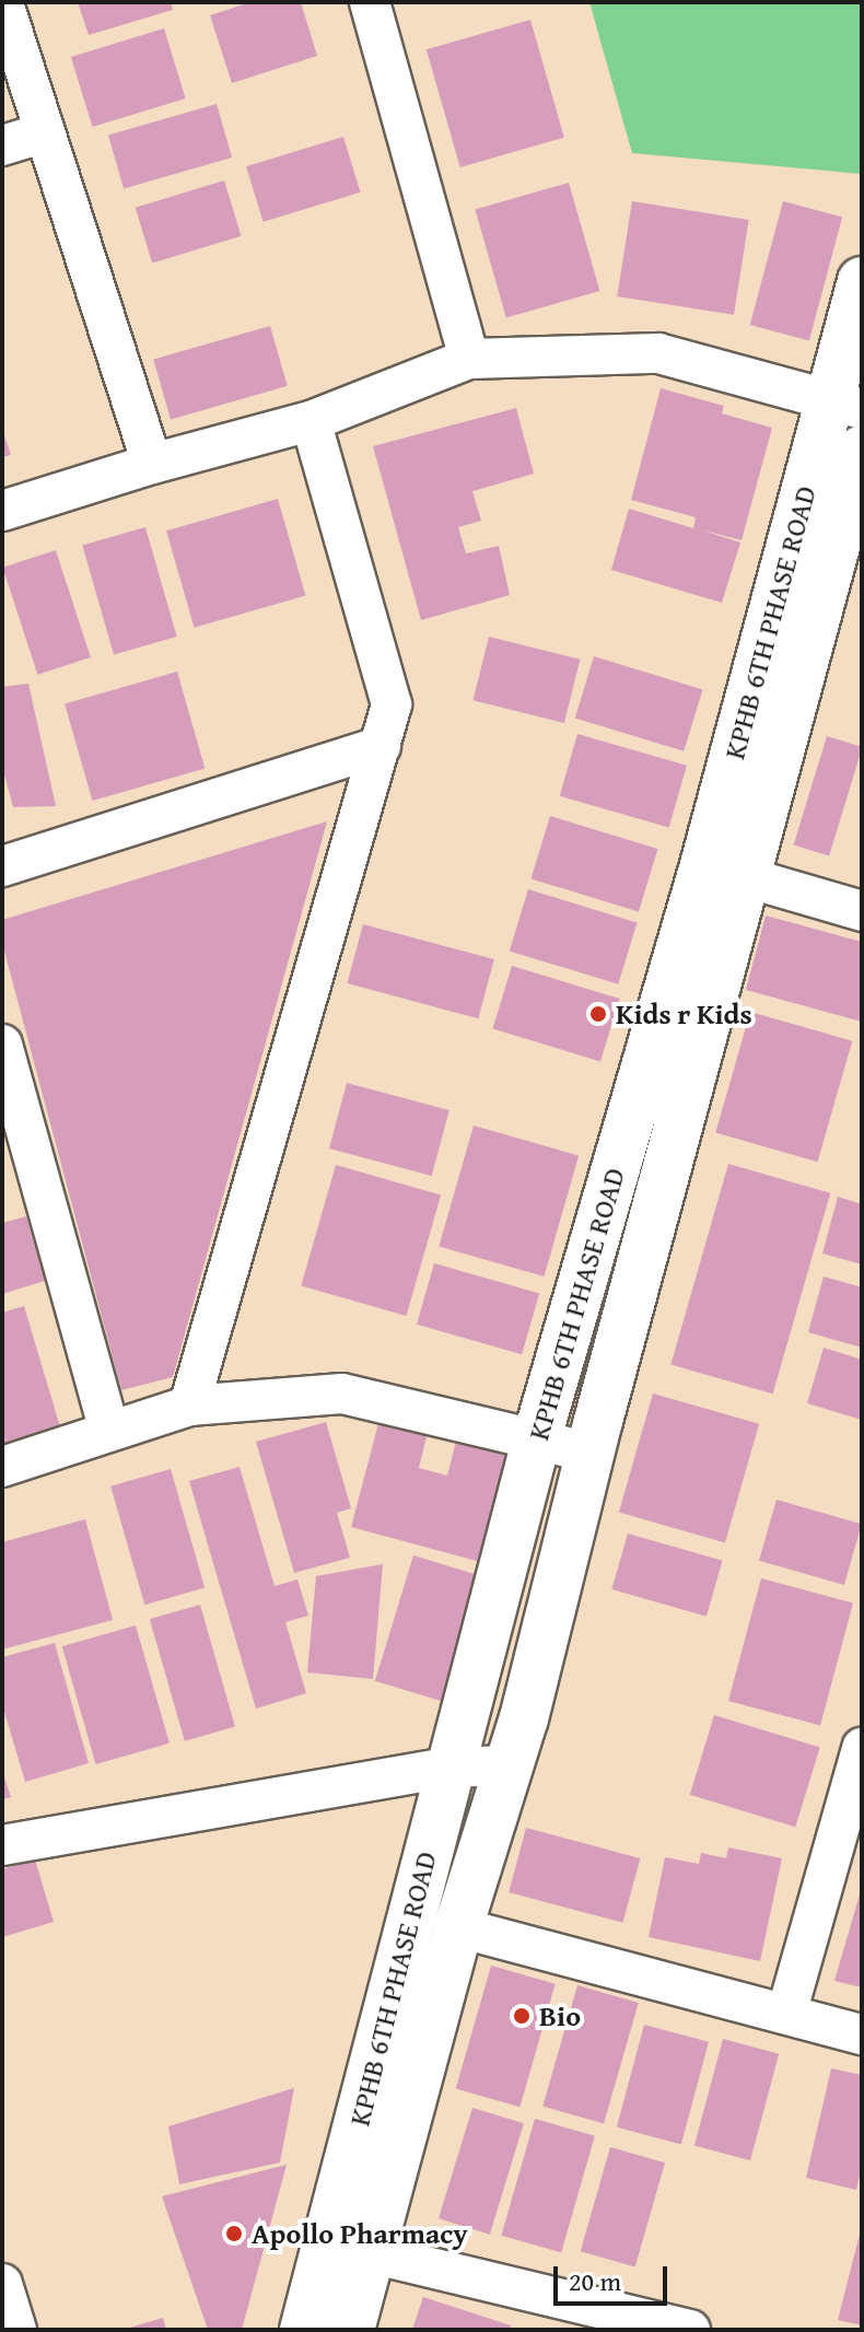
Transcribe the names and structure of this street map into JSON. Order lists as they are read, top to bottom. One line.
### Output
{"streets":{"street":["KPHB 6TH PHASE ROAD"]},"places":["Kids r Kids","Bio","Apollo Pharmacy"],"scale_bar":"20 m"}
